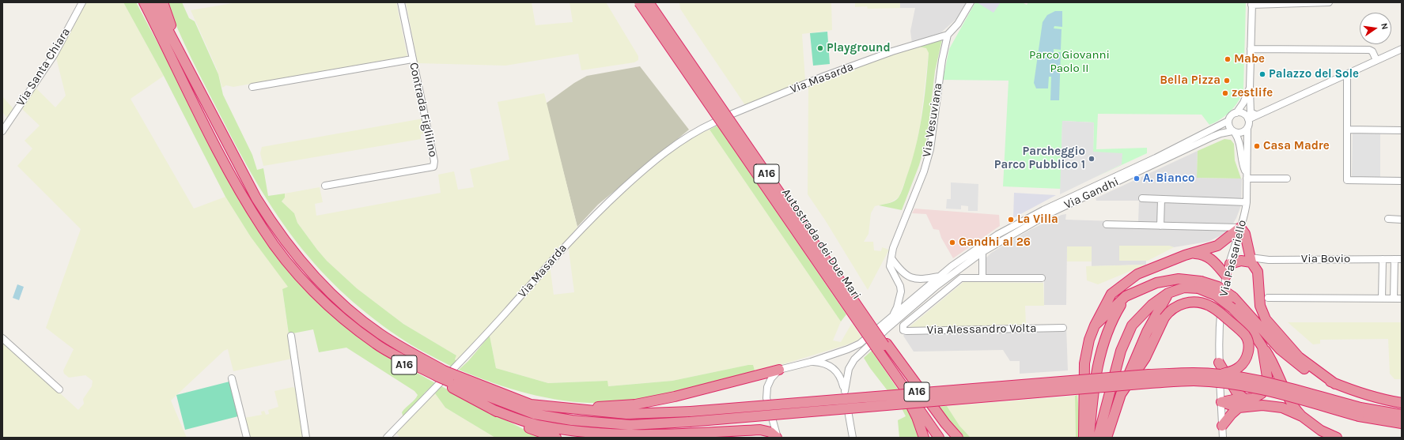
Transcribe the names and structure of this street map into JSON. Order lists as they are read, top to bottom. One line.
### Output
{"streets":{"highway":["A16","Autostrada dei Due Mari"],"street":["Via Santa Chiara","Via Masarda","Contrada Figlilino","Via Vesuviana","Via Gandhi","Via Passariello","Via Bovio","Via Alessandro Volta"]},"crossings":[["Via Masarda","Via Vesuviana"],["Via Vesuviana","Via Gandhi"],["Via Gandhi","Via Passariello"]],"parks":["Parco Giovanni Paolo II"],"places":["Playground","Mabe","Palazzo del Sole","Bella Pizza","zestlife","Casa Madre","Parcheggio Parco Pubblico 1","A. Bianco","La Villa","Gandhi al 26"],"north":"right"}
